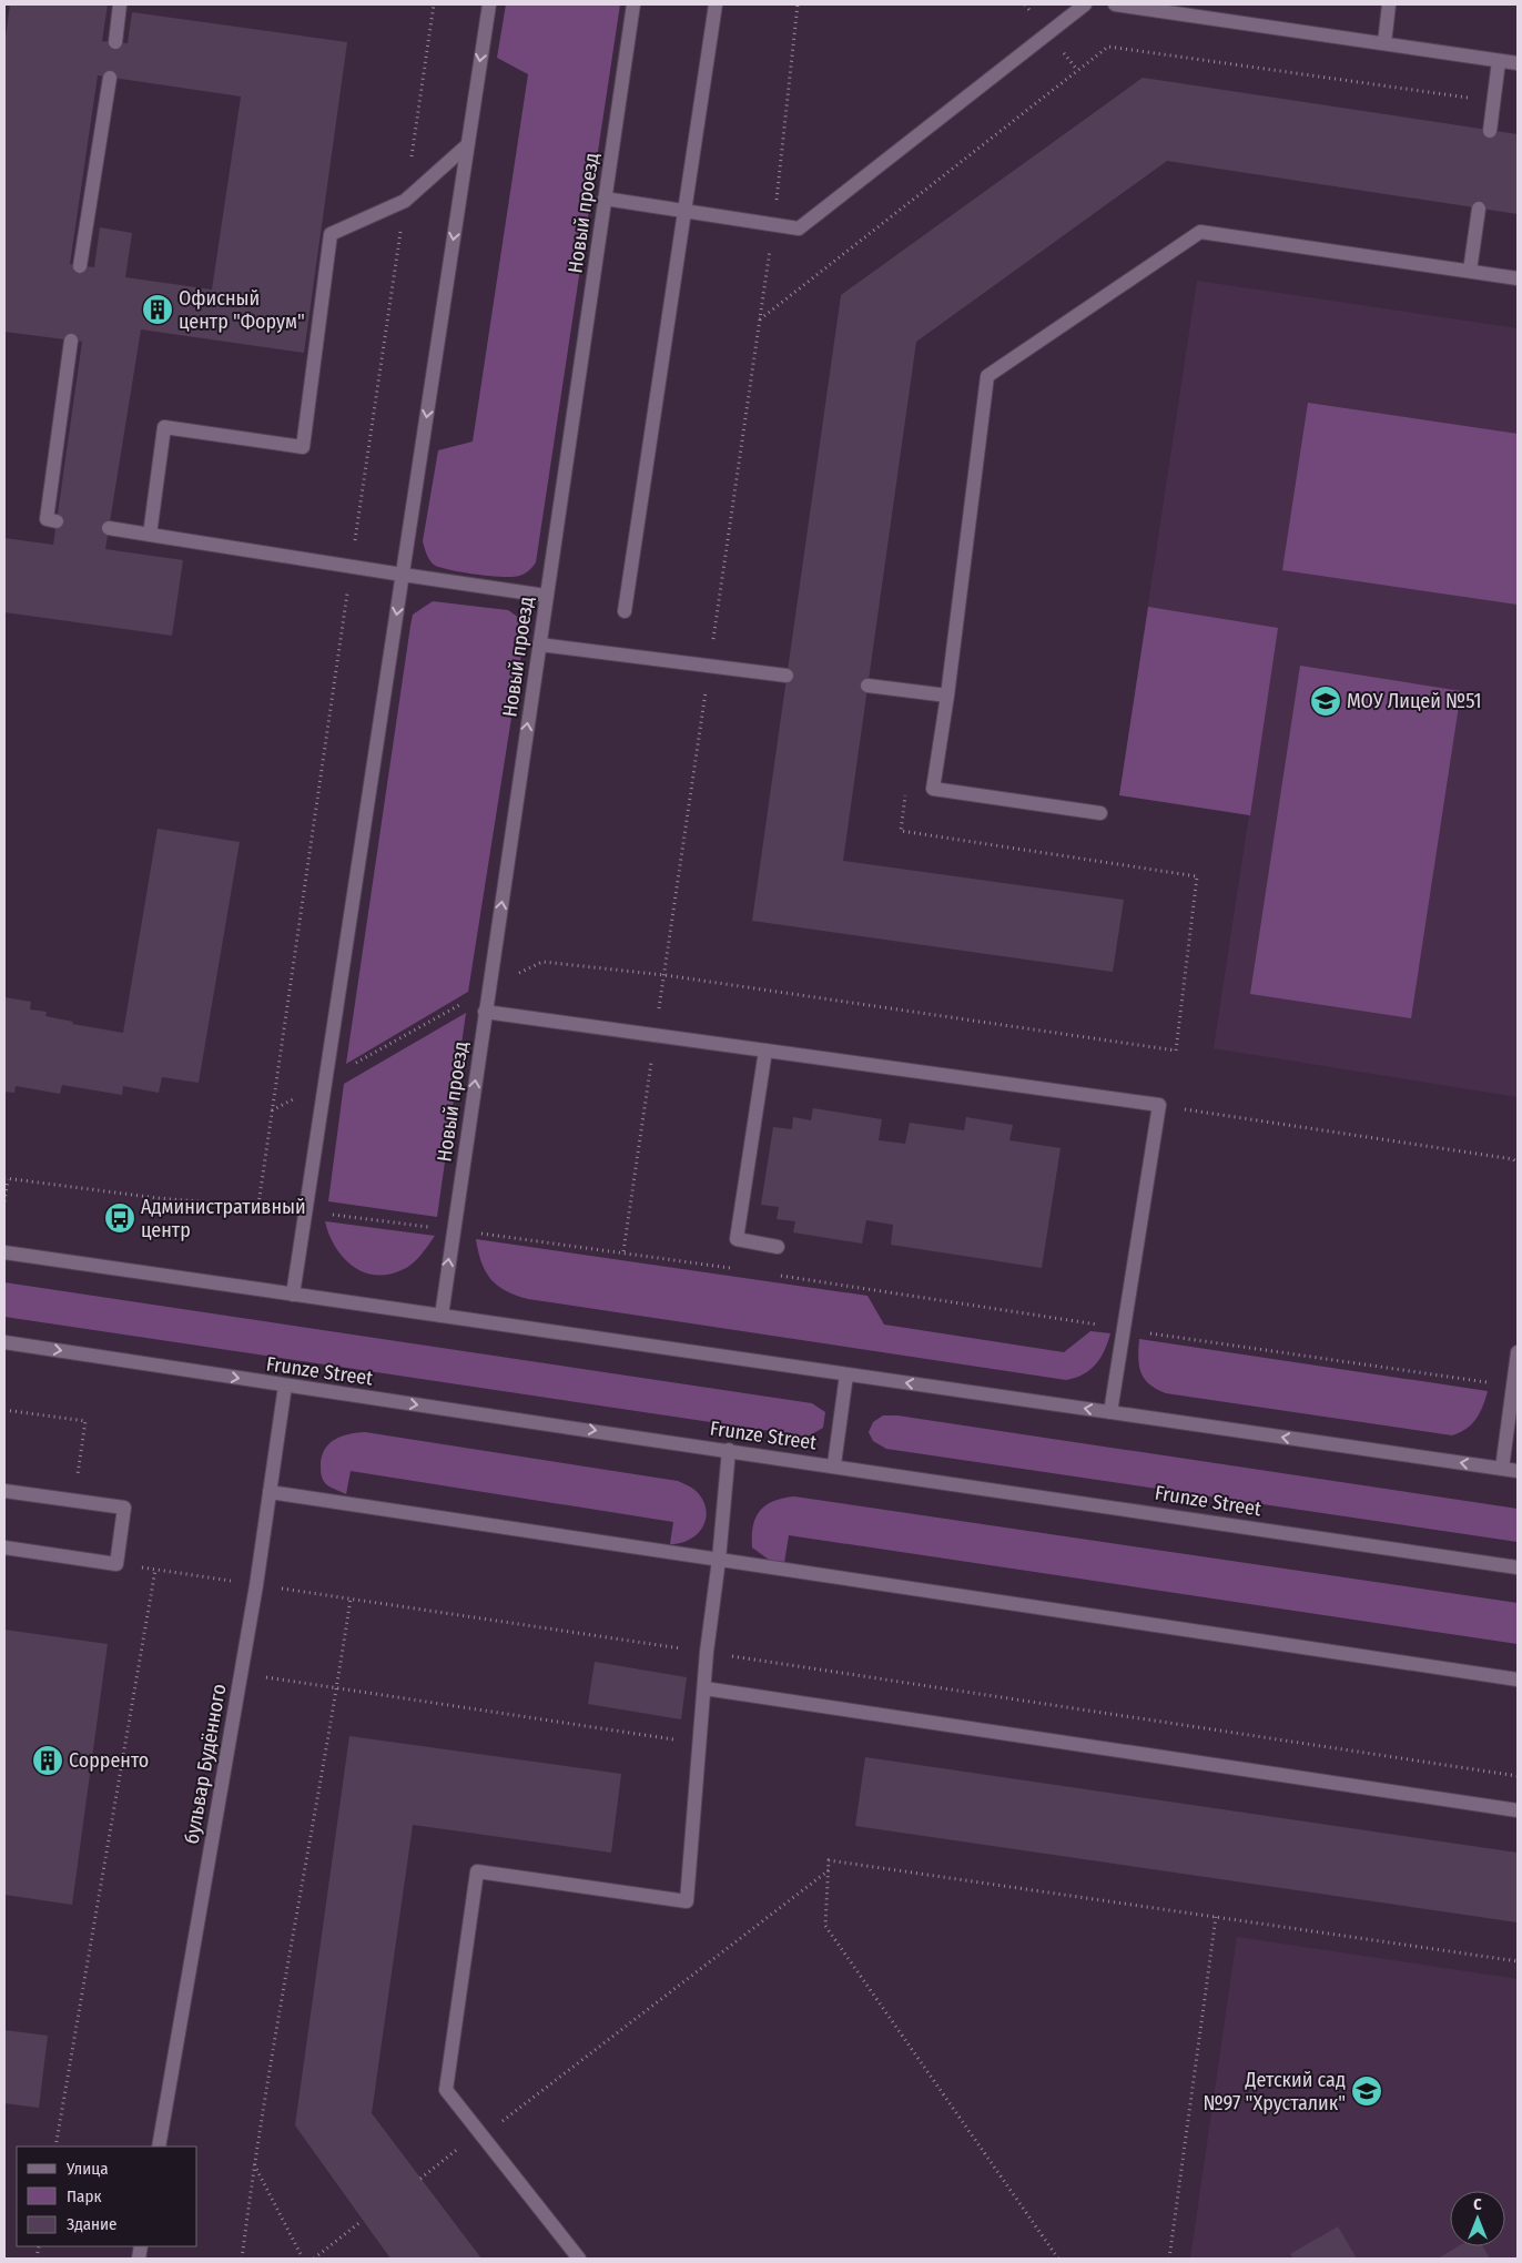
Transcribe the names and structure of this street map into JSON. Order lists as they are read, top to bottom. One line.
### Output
{"streets":{"street":["Новый проезд","Frunze Street","бульвар Будённого"]},"crossings":[["Frunze Street","бульвар Будённого"]],"one_way":["Новый проезд"],"places":{"building":["Офисный центр \"Форум\"","Сорренто"],"school or university":["МОУ Лицей №51","Детский сад №97 \"Хрусталик\""],"bus stop":["Административный центр"]},"legend":["Улица","Парк","Здание"],"north":"top"}
